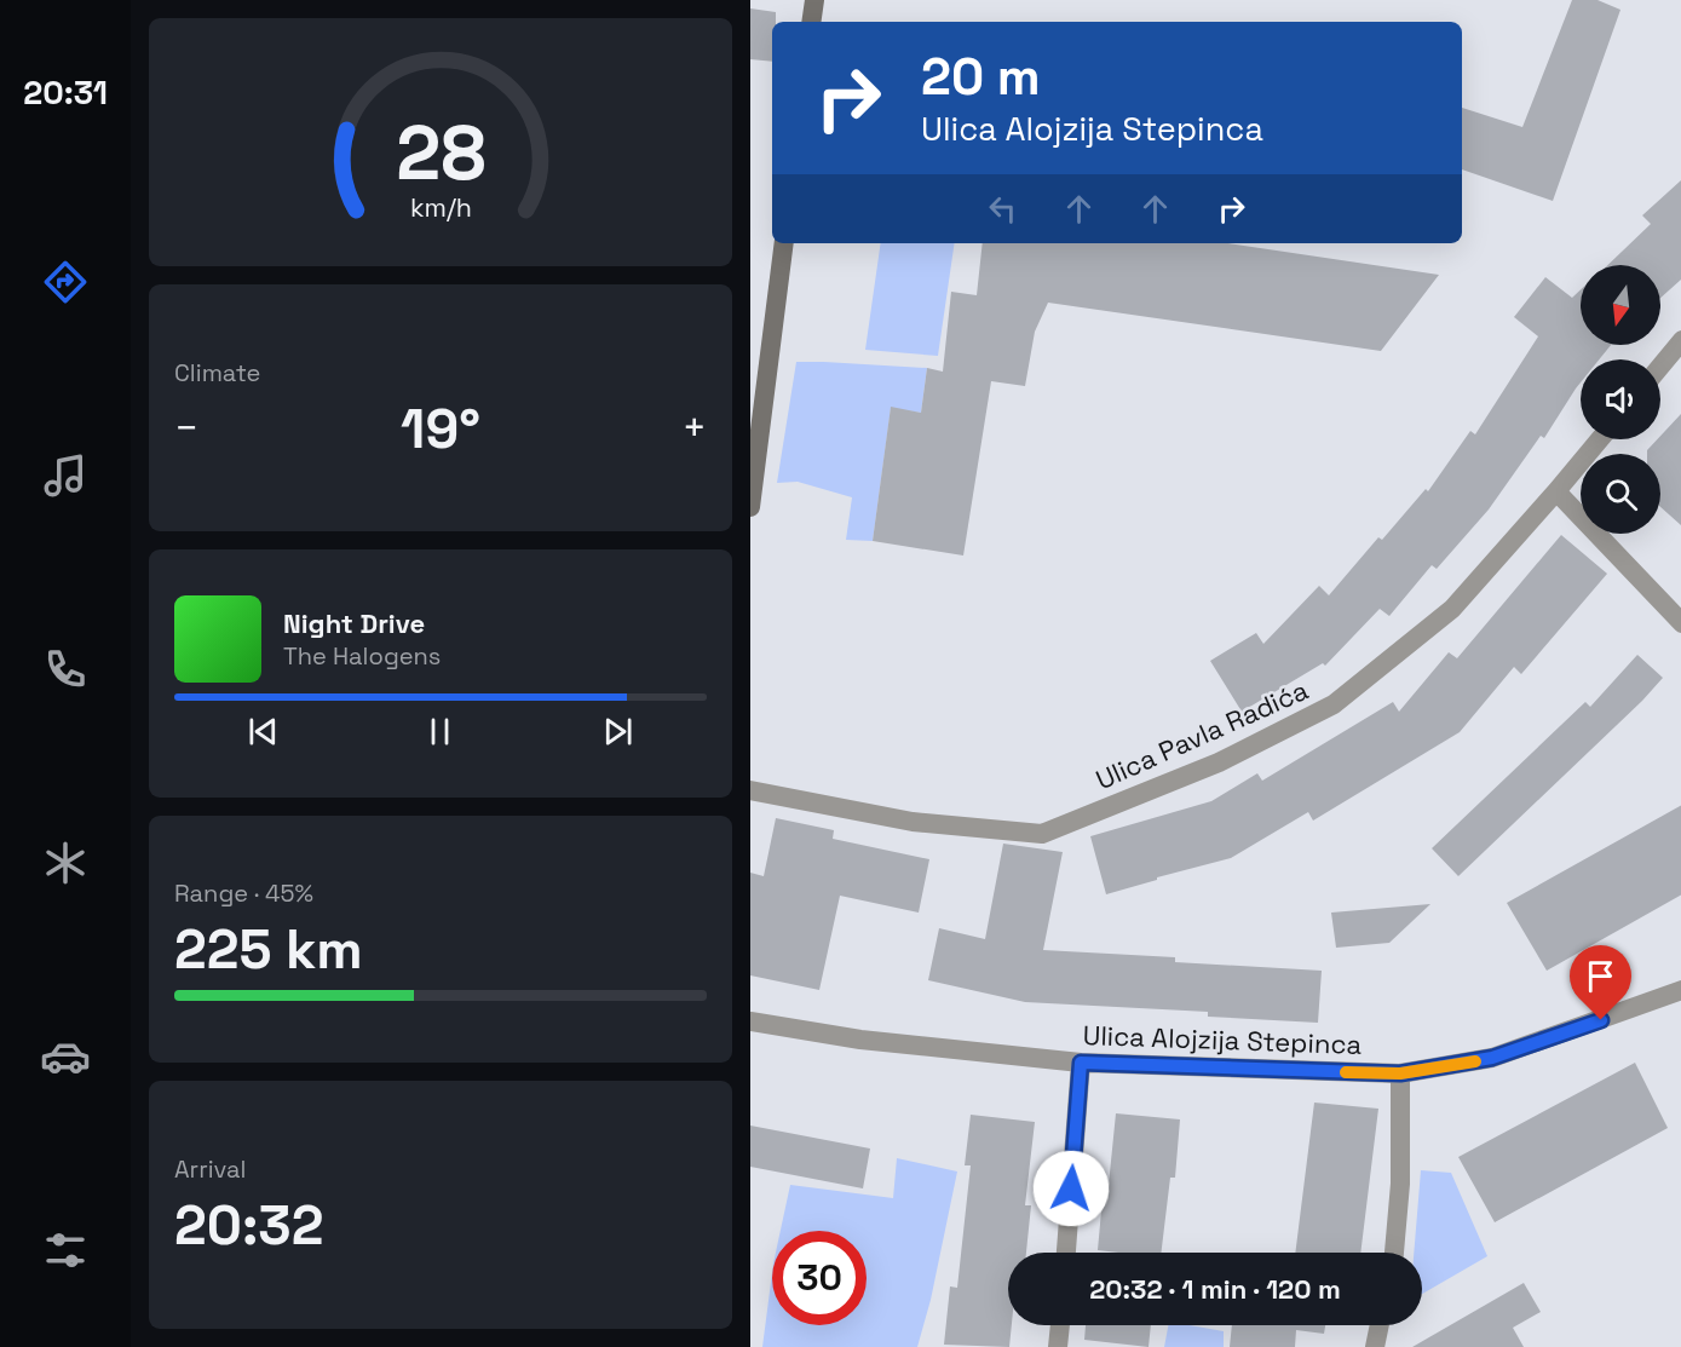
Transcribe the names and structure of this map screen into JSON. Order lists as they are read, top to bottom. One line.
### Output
{"streets":{"street":["Ulica Pavla Radića","Ulica Alojzija Stepinca"]},"north":"bottom","page":{"tabs":"20:31","turn":["20 m","Ulica Alojzija Stepinca"],"tile":["Climate",["Range · 45%","225 km"],["Arrival","20:32"]],"heat":["−","19°","+"],"song":["Night Drive","The Halogens"],"limit":"30","trip":"20:32 · 1 min · 120 m","gauge":["28","km/h"]}}
